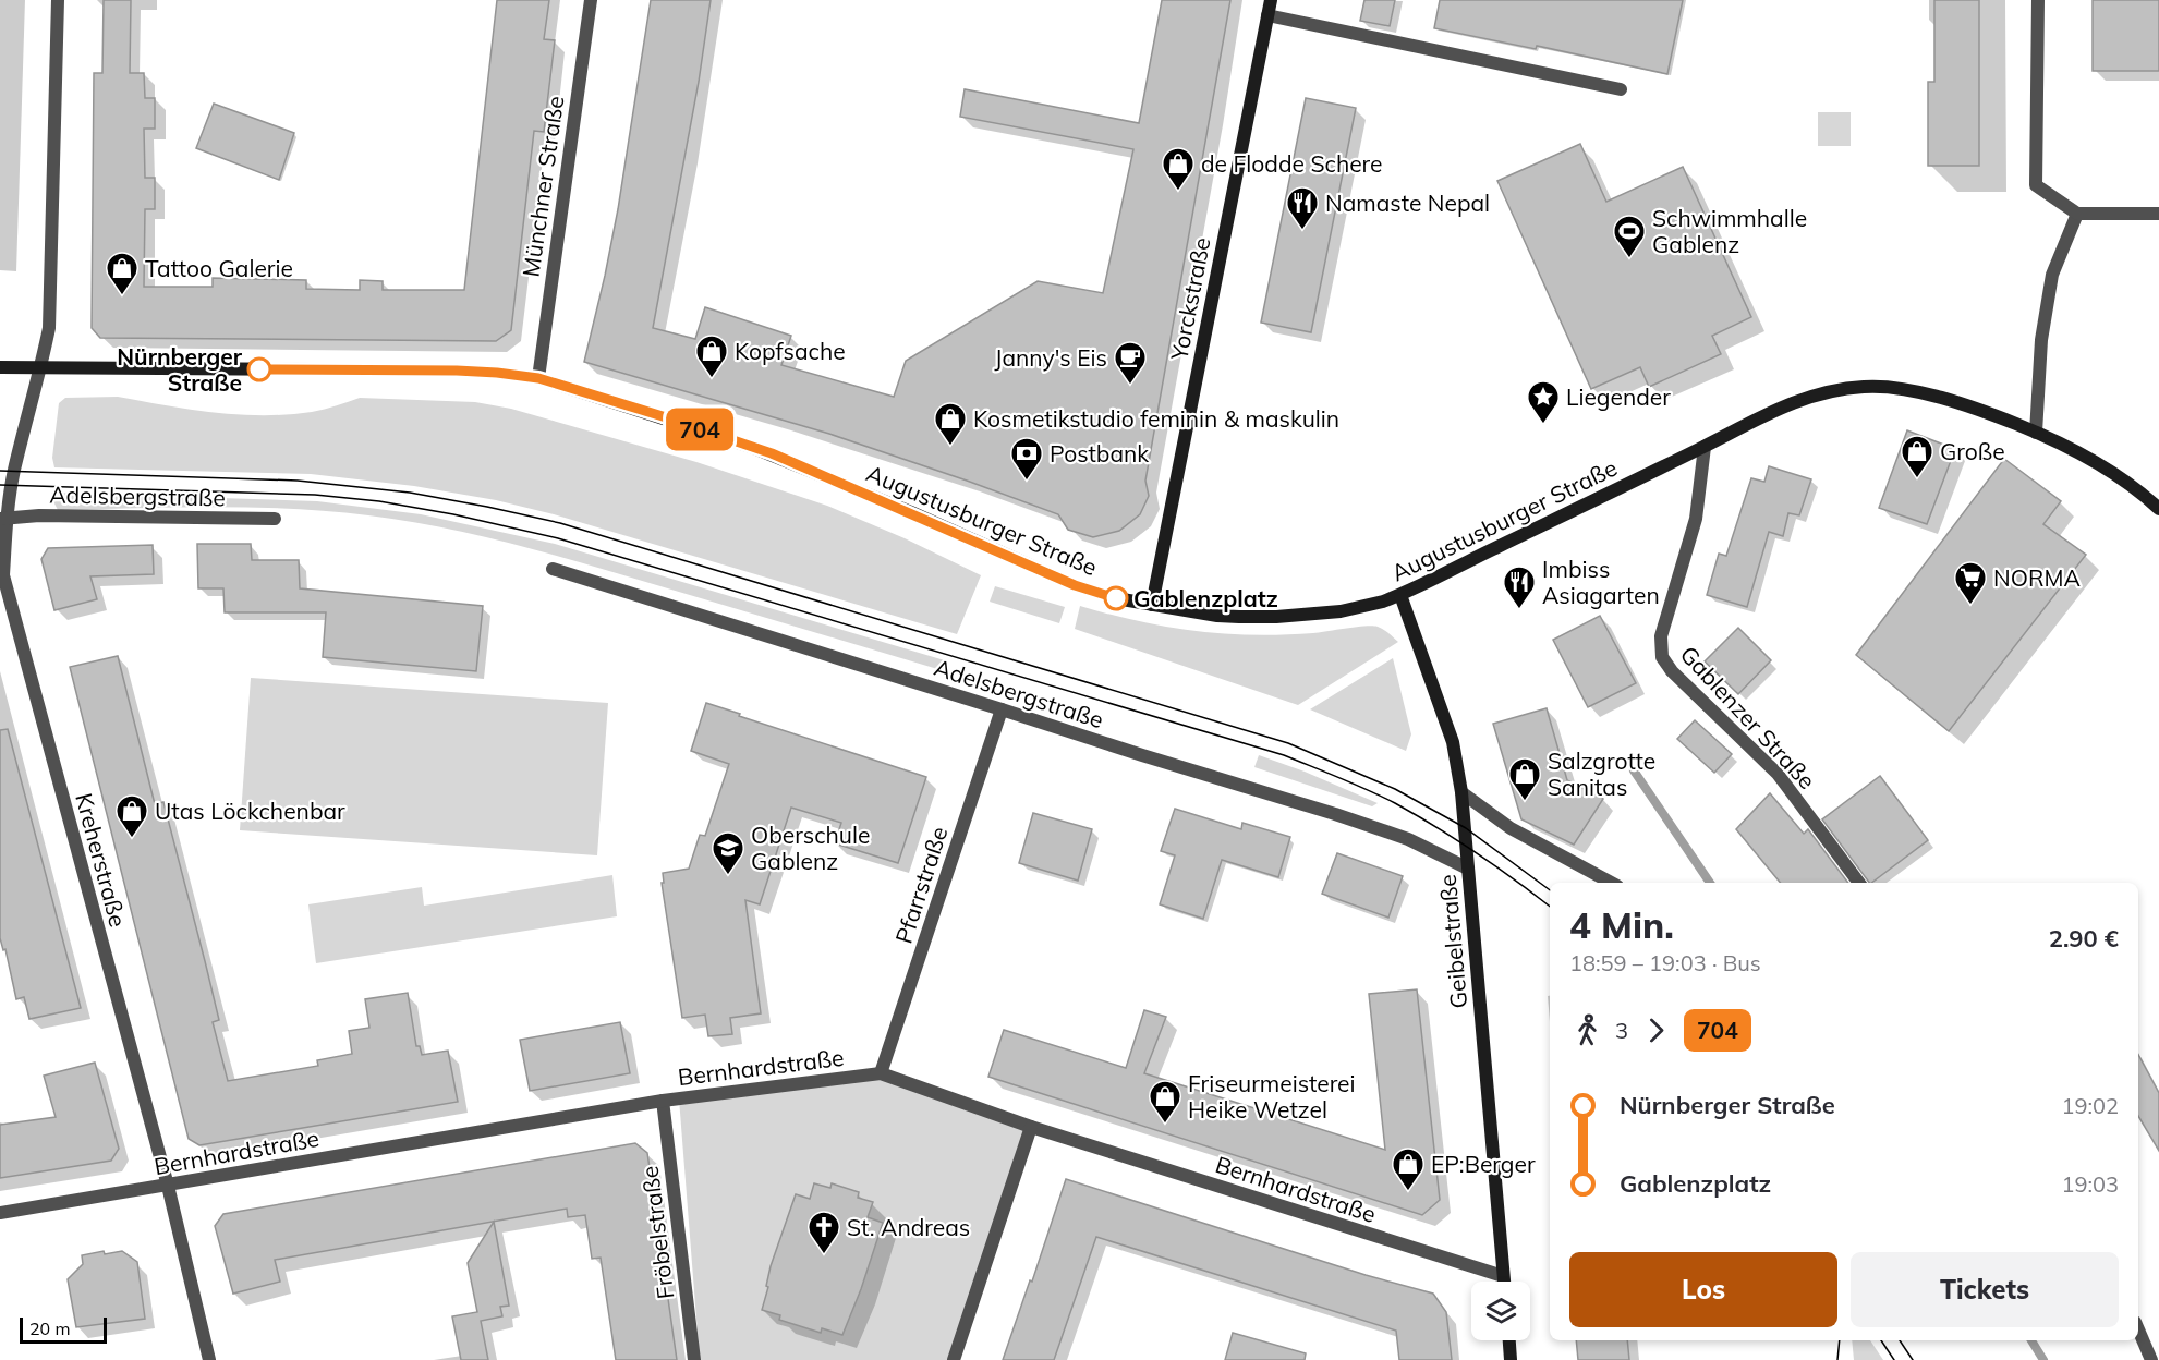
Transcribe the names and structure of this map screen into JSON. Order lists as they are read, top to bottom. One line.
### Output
{"streets":{"main road":["Yorckstraße","Augustusburger Straße","Geibelstraße"],"street":["Münchner Straße","Adelsbergstraße","Gablenzer Straße","Kreherstraße","Pfarrstraße","Bernhardstraße","Fröbelstraße"]},"crossings":[["Münchner Straße","Augustusburger Straße"],["Yorckstraße","Augustusburger Straße"],["Adelsbergstraße","Kreherstraße"],["Adelsbergstraße","Pfarrstraße"],["Adelsbergstraße","Geibelstraße"],["Augustusburger Straße","Gablenzer Straße"],["Augustusburger Straße","Kreherstraße"],["Augustusburger Straße","Geibelstraße"],["Kreherstraße","Bernhardstraße"],["Pfarrstraße","Bernhardstraße"],["Geibelstraße","Bernhardstraße"],["Bernhardstraße","Fröbelstraße"]],"places":{"shop":["de Flodde Schere","Tattoo Galerie","Kopfsache","Kosmetikstudio feminin & maskulin","Große","Salzgrotte Sanitas","Utas Löckchenbar","Friseurmeisterei Heike Wetzel","EP:Berger"],"restaurant":["Namaste Nepal","Imbiss Asiagarten"],"sports":["Schwimmhalle Gablenz"],"other":["Nürnberger Straße","Gablenzplatz"],"cafe":["Janny's Eis"],"place":["Liegender"],"bank":["Postbank"],"supermarket":["NORMA"],"school or university":["Oberschule Gablenz"],"church":["St. Andreas"]},"lines":["bus line 704"],"scale_bar":"20 m","page":{"on_map":"704","heading":["4 Min.","18:59 – 19:03 · Bus","2.90 €"],"legs":["3","704"],"list":[{"name":"Nürnberger Straße","value":"19:02"},{"name":"Gablenzplatz","value":"19:03"}],"buttons":["Los","Tickets"],"scale":"20 m"}}
